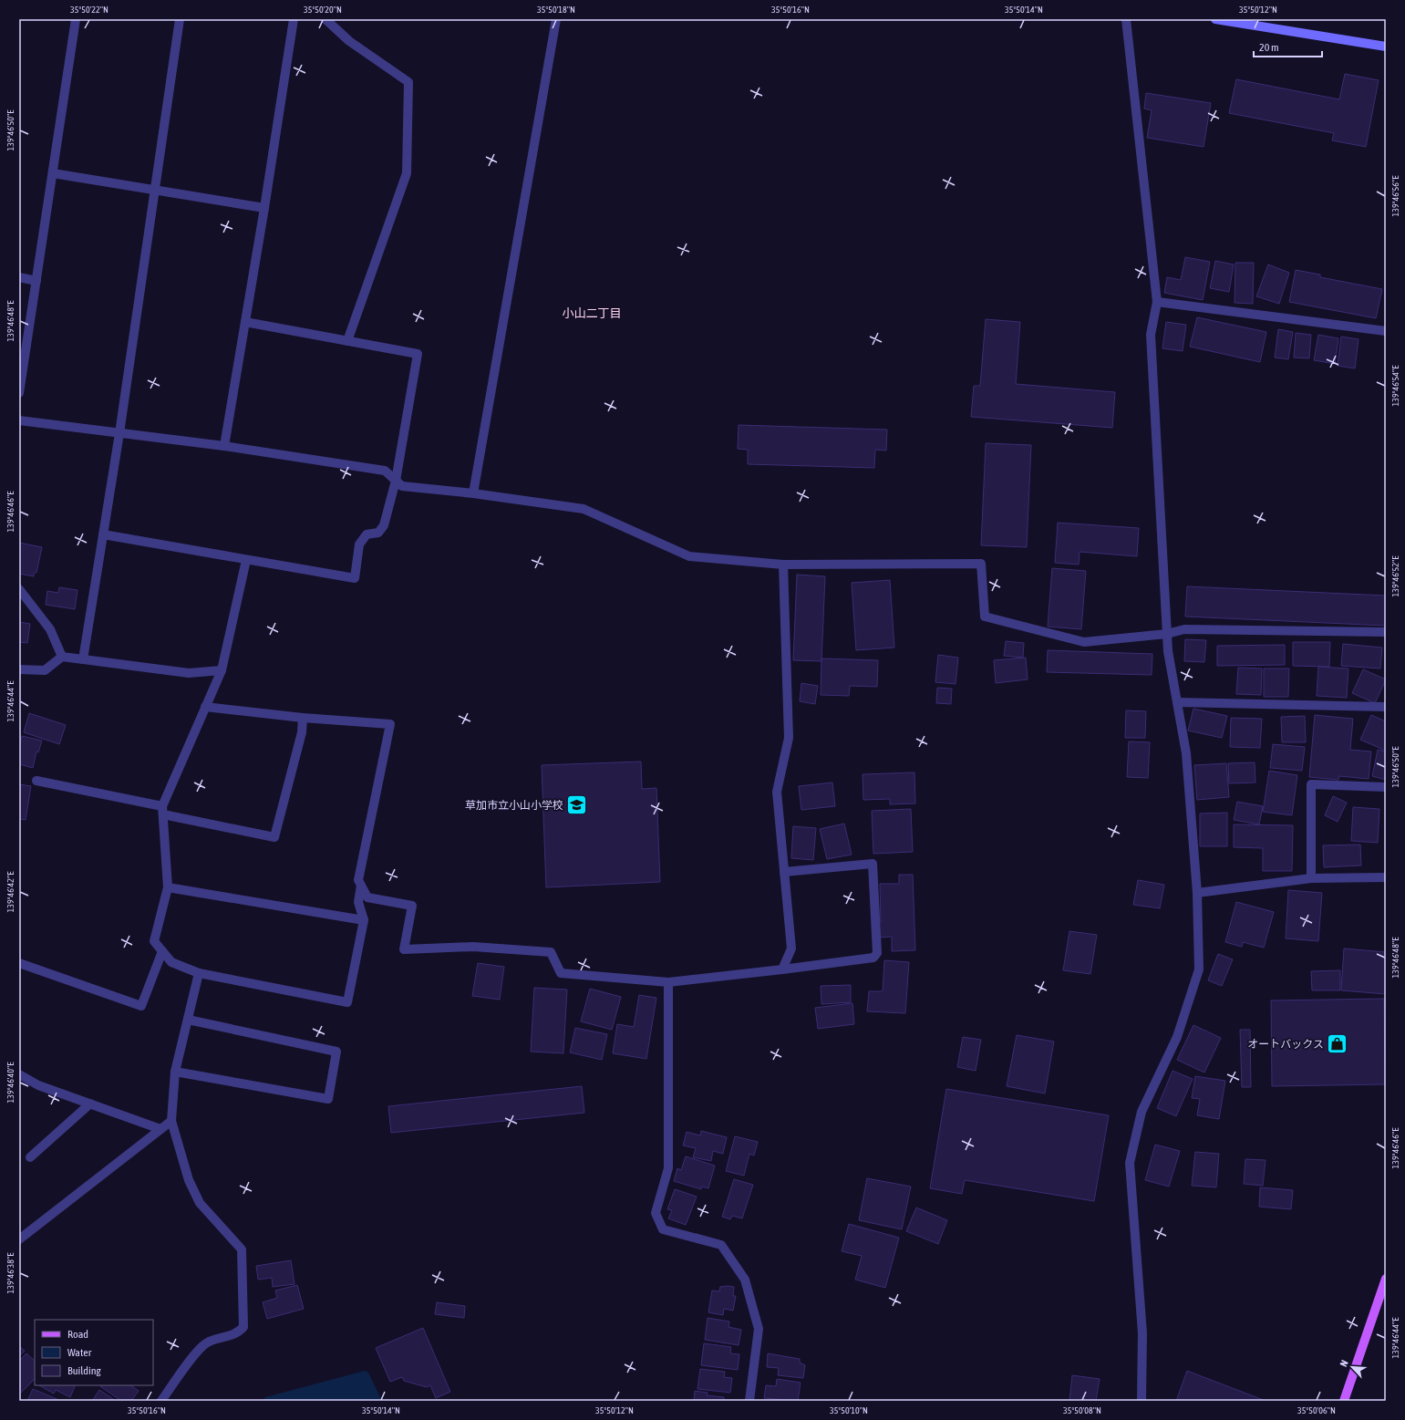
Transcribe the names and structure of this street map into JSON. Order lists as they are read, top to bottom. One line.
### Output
{"districts":["小山二丁目"],"places":{"school or university":["草加市立小山小学校"],"shop":["オートバックス"]},"legend":["Road","Water","Building"],"scale_bar":"20 m","north":"top left","coordinates":["35°50'22\"N","35°50'20\"N","35°50'18\"N","35°50'16\"N","35°50'14\"N","35°50'12\"N","139°46'50\"E","139°46'56\"E","139°46'48\"E","139°46'54\"E","139°46'46\"E","139°46'52\"E","139°46'44\"E","139°46'42\"E","139°46'40\"E","139°46'38\"E","35°50'10\"N","35°50'08\"N","35°50'06\"N"]}
